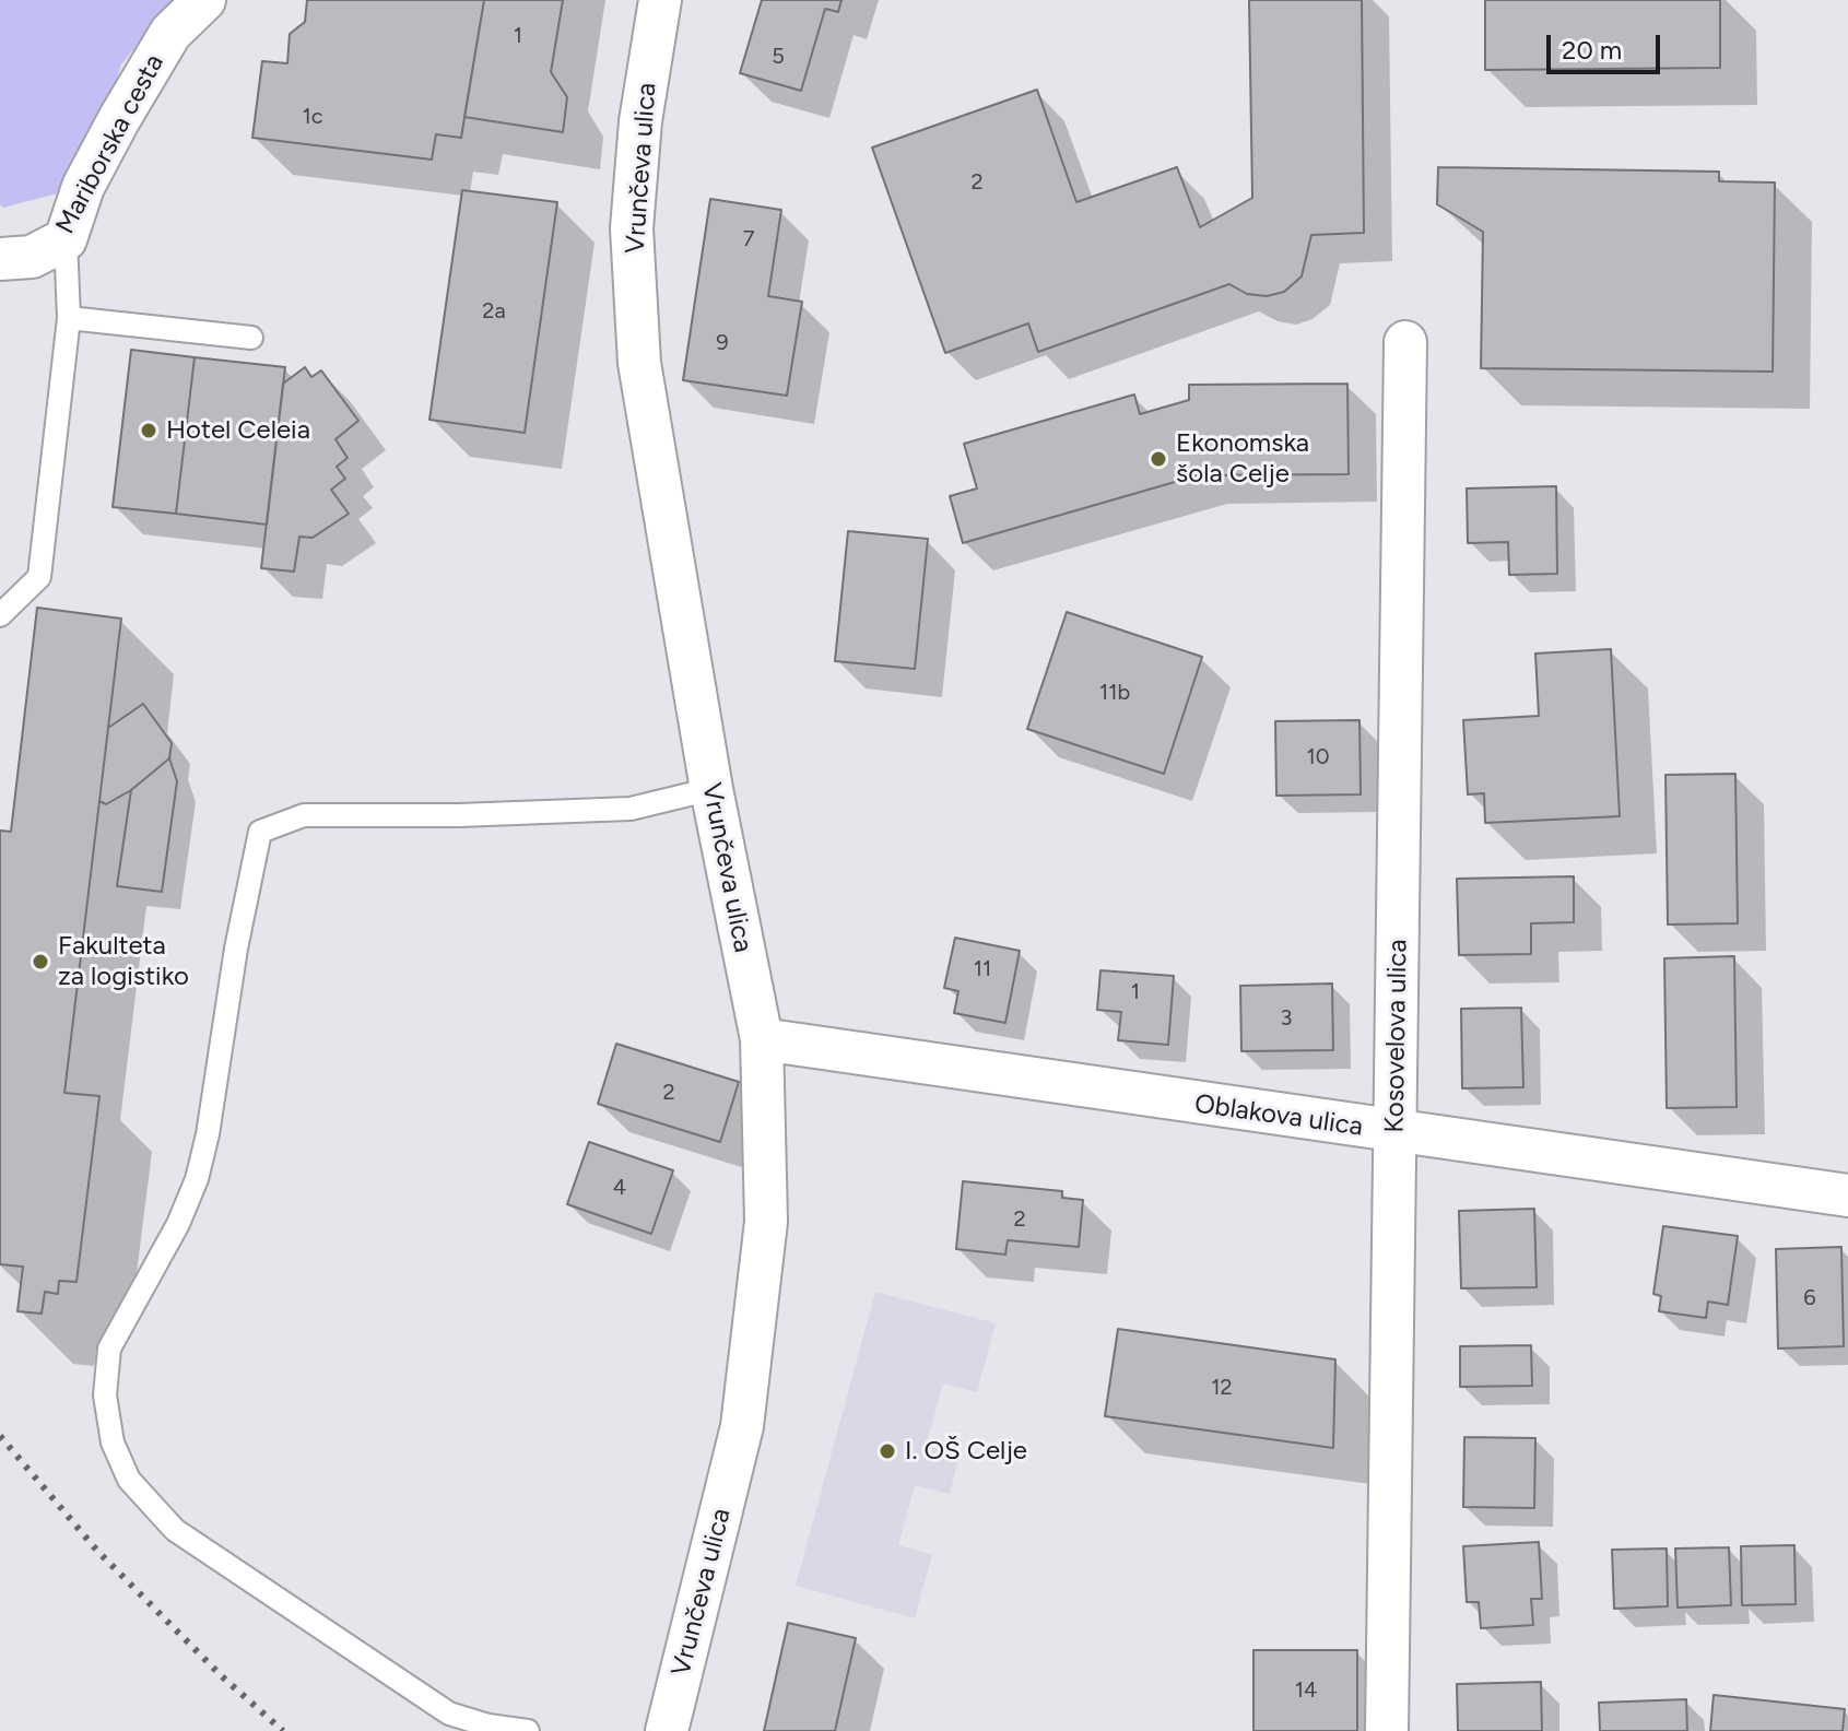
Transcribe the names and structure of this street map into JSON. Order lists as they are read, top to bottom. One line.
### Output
{"streets":{"street":["Mariborska cesta","Vrunčeva ulica","Kosovelova ulica","Oblakova ulica"]},"crossings":[["Vrunčeva ulica","Oblakova ulica"],["Kosovelova ulica","Oblakova ulica"]],"places":["Hotel Celeia","Ekonomska šola Celje","Fakulteta za logistiko","I. OŠ Celje"],"house_numbers":["1","5","1c","2","7","2a","9","11b","10","11","1","3","2","4","2","6","12","14"],"scale_bar":"20 m"}
